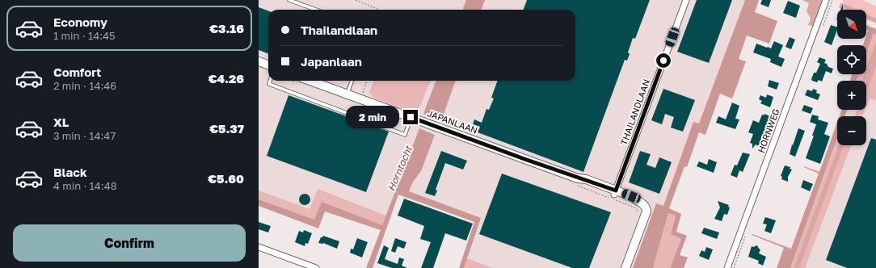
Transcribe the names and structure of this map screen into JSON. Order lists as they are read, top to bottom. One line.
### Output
{"streets":{"street":["THAILANDLAAN","JAPANLAAN","HORNWEG"]},"crossings":[["THAILANDLAAN","JAPANLAAN"]],"water":["Horntocht"],"north":"bottom right","page":{"list":[{"name":"Economy","note":"1 min · 14:45","value":"€3.16"},{"name":"Comfort","note":"2 min · 14:46","value":"€4.26"},{"name":"XL","note":"3 min · 14:47","value":"€5.37"},{"name":"Black","note":"4 min · 14:48","value":"€5.60"}],"map_buttons":["+","−"],"banner":["Thailandlaan","Japanlaan"],"bubble":"2 min","buttons":"Confirm"}}
